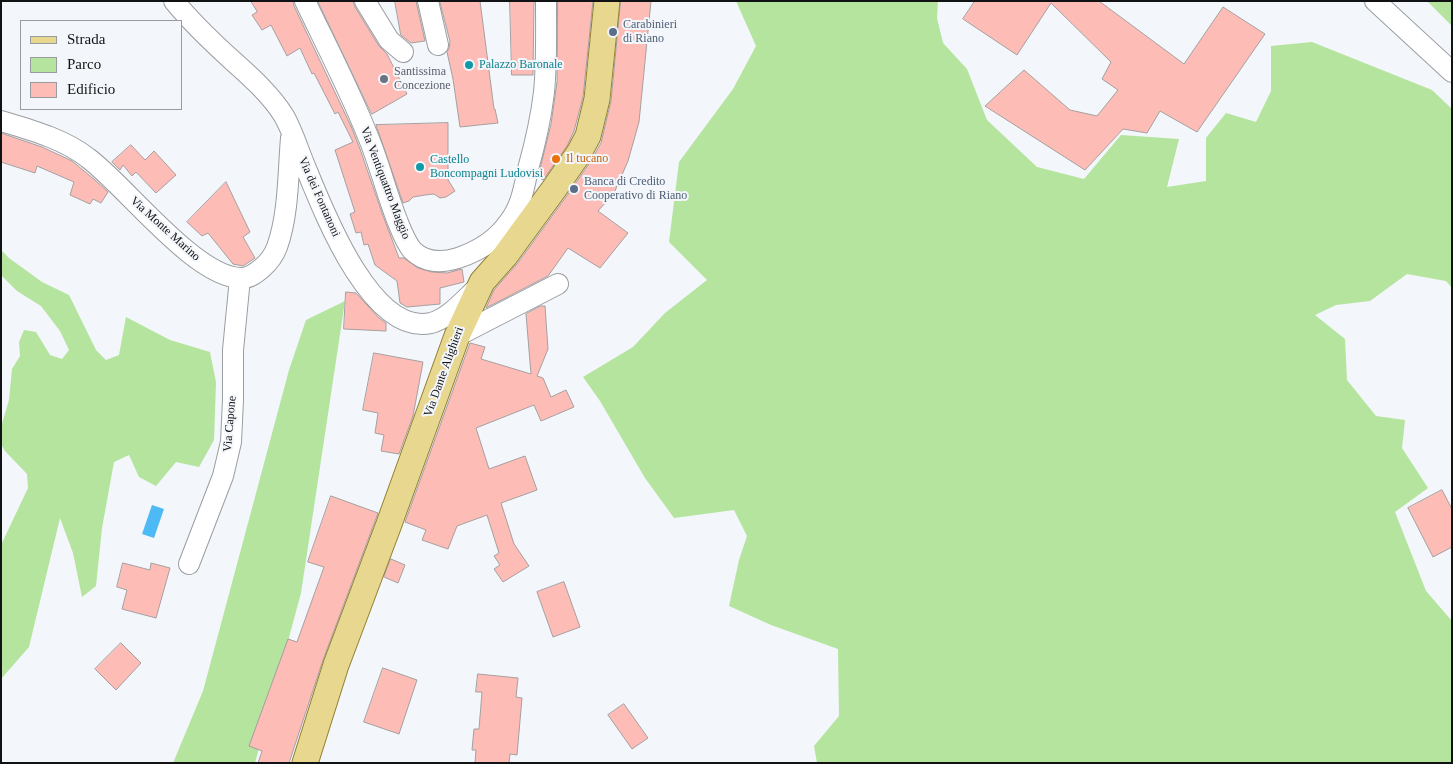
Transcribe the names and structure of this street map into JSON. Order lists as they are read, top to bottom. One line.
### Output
{"streets":{"main road":["Via Dante Alighieri"],"street":["Via Ventiquattro Maggio","Via dei Fontanoni","Via Monte Marino","Via Capone"]},"crossings":[["Via Ventiquattro Maggio","Via Dante Alighieri"],["Via dei Fontanoni","Via Dante Alighieri"],["Via Monte Marino","Via Capone"]],"places":["Carabinieri di Riano","Palazzo Baronale","Santissima Concezione","Il tucano","Castello Boncompagni Ludovisi","Banca di Credito Cooperativo di Riano"],"legend":["Strada","Parco","Edificio"]}
